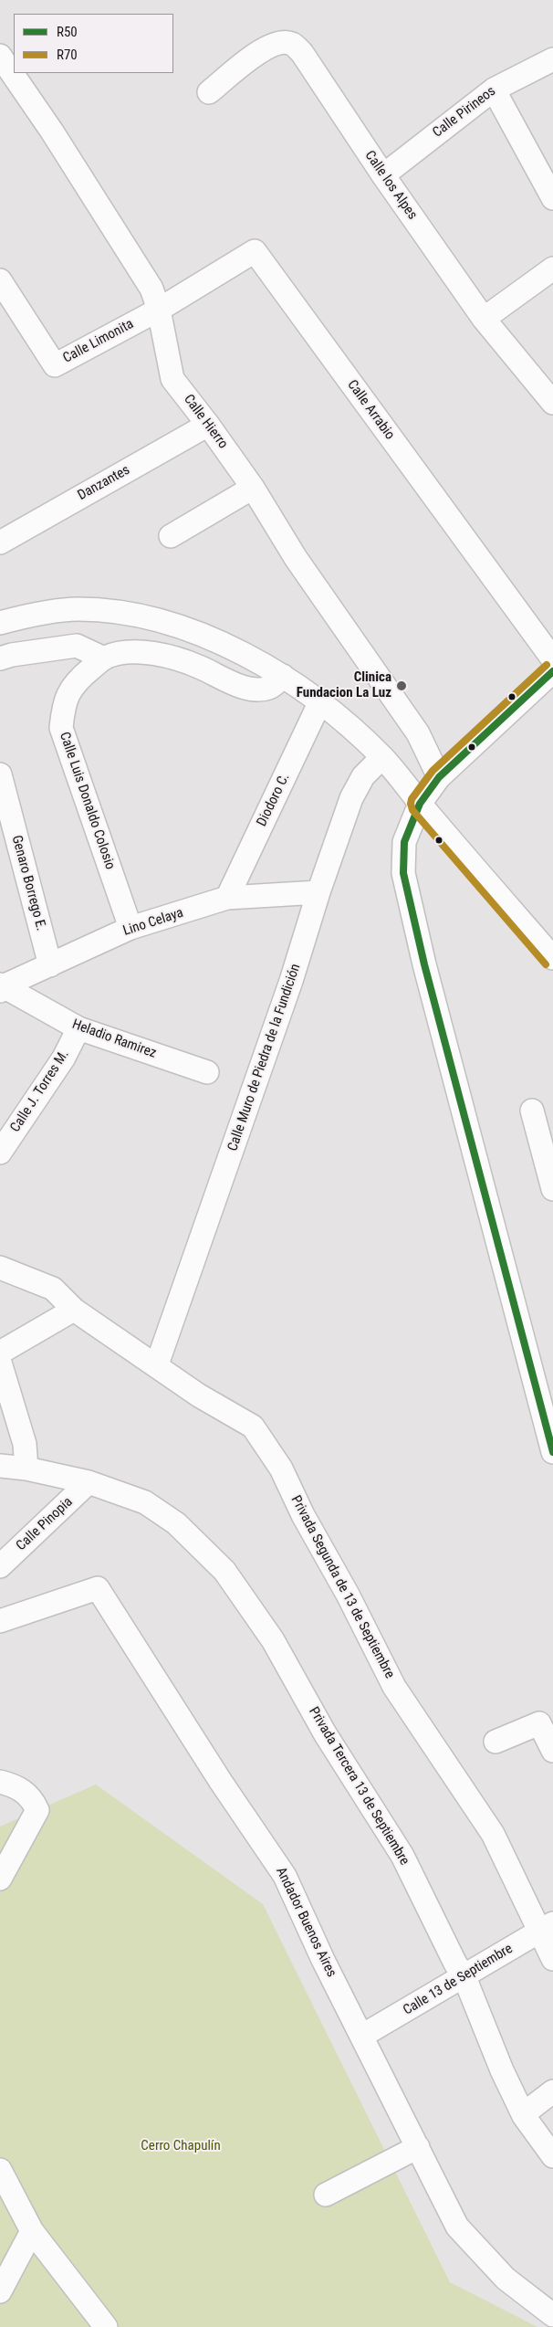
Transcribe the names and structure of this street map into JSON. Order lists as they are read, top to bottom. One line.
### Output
{"streets":{"street":["Calle Pirineos","Calle los Alpes","Calle Limonita","Calle Arrabio","Calle Hierro","Danzantes","Diodoro C.","Calle Luis Donaldo Colosio","Genaro Borrego E.","Lino Celaya","Heladio Ramirez","Calle Muro de Piedra de la Fundición","Calle J. Torres M.","Calle Pinopia","Privada Segunda de 13 de Septiembre","Privada Tercera 13 de Septiembre","Andador Buenos Aires","Calle 13 de Septiembre"]},"crossings":[["Calle Pirineos","Calle los Alpes"],["Calle Limonita","Calle Arrabio"],["Calle Limonita","Calle Hierro"],["Calle Arrabio","Calle Hierro"],["Calle Hierro","Danzantes"],["Diodoro C.","Lino Celaya"],["Calle Luis Donaldo Colosio","Lino Celaya"],["Genaro Borrego E.","Lino Celaya"],["Lino Celaya","Heladio Ramirez"],["Lino Celaya","Calle Muro de Piedra de la Fundición"],["Heladio Ramirez","Calle J. Torres M."],["Calle Muro de Piedra de la Fundición","Privada Segunda de 13 de Septiembre"],["Calle Pinopia","Privada Tercera 13 de Septiembre"],["Privada Segunda de 13 de Septiembre","Calle 13 de Septiembre"],["Privada Tercera 13 de Septiembre","Calle 13 de Septiembre"],["Andador Buenos Aires","Calle 13 de Septiembre"]],"parks":["Cerro Chapulín"],"places":["Clinica Fundacion La Luz"],"lines":["transit line R70","transit line R50"],"legend":["R50","R70"]}
